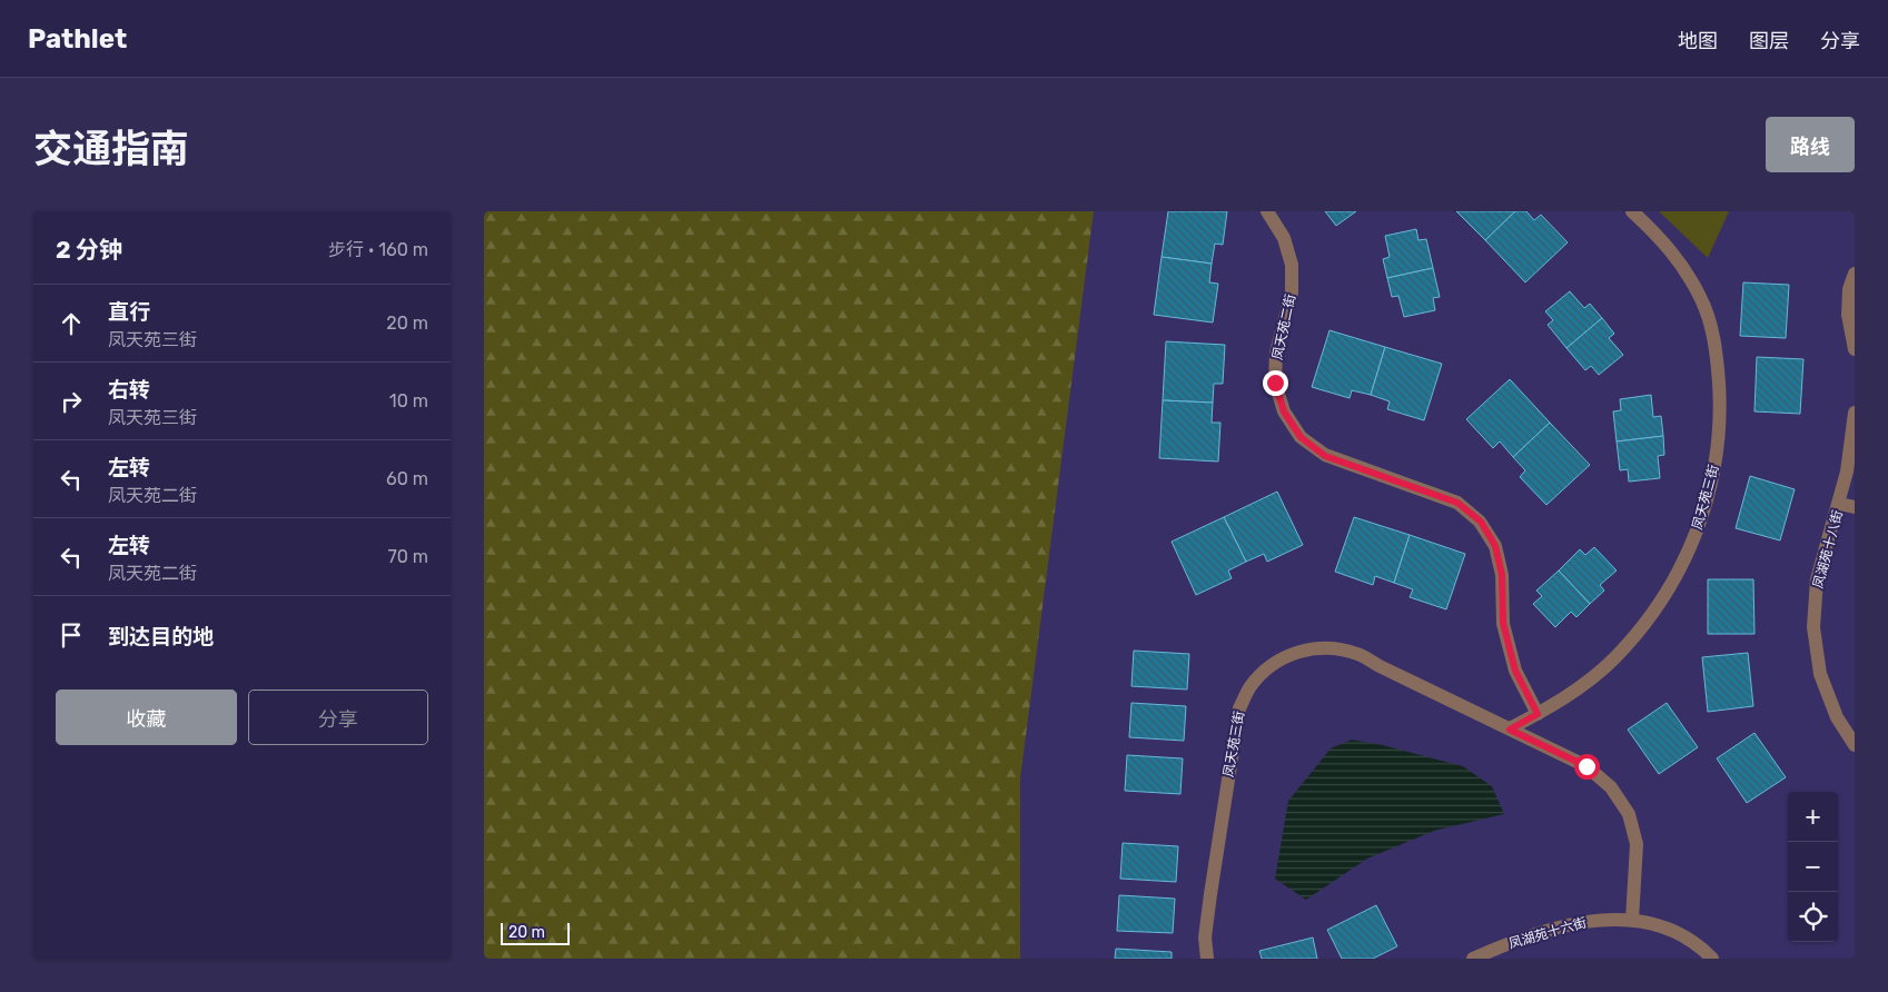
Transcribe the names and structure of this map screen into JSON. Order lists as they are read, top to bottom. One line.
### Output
{"streets":{"lane":["凤天苑二街","凤天苑三街","凤湖苑十八街","凤湖苑十六街"]},"crossings":[["凤天苑二街","凤天苑三街"],["凤天苑三街","凤湖苑十六街"]],"scale_bar":"20 m","page":{"header":"Pathlet","nav":["地图","图层","分享"],"title":"交通指南","buttons":["路线",["收藏","分享"]],"heading":["2 分钟","步行 · 160 m"],"list":[["直行","凤天苑三街","20 m"],["右转","凤天苑三街","10 m"],["左转","凤天苑二街","60 m"],["左转","凤天苑二街","70 m"],"到达目的地"],"map_buttons":["+","−"],"scale":"20 m"}}
